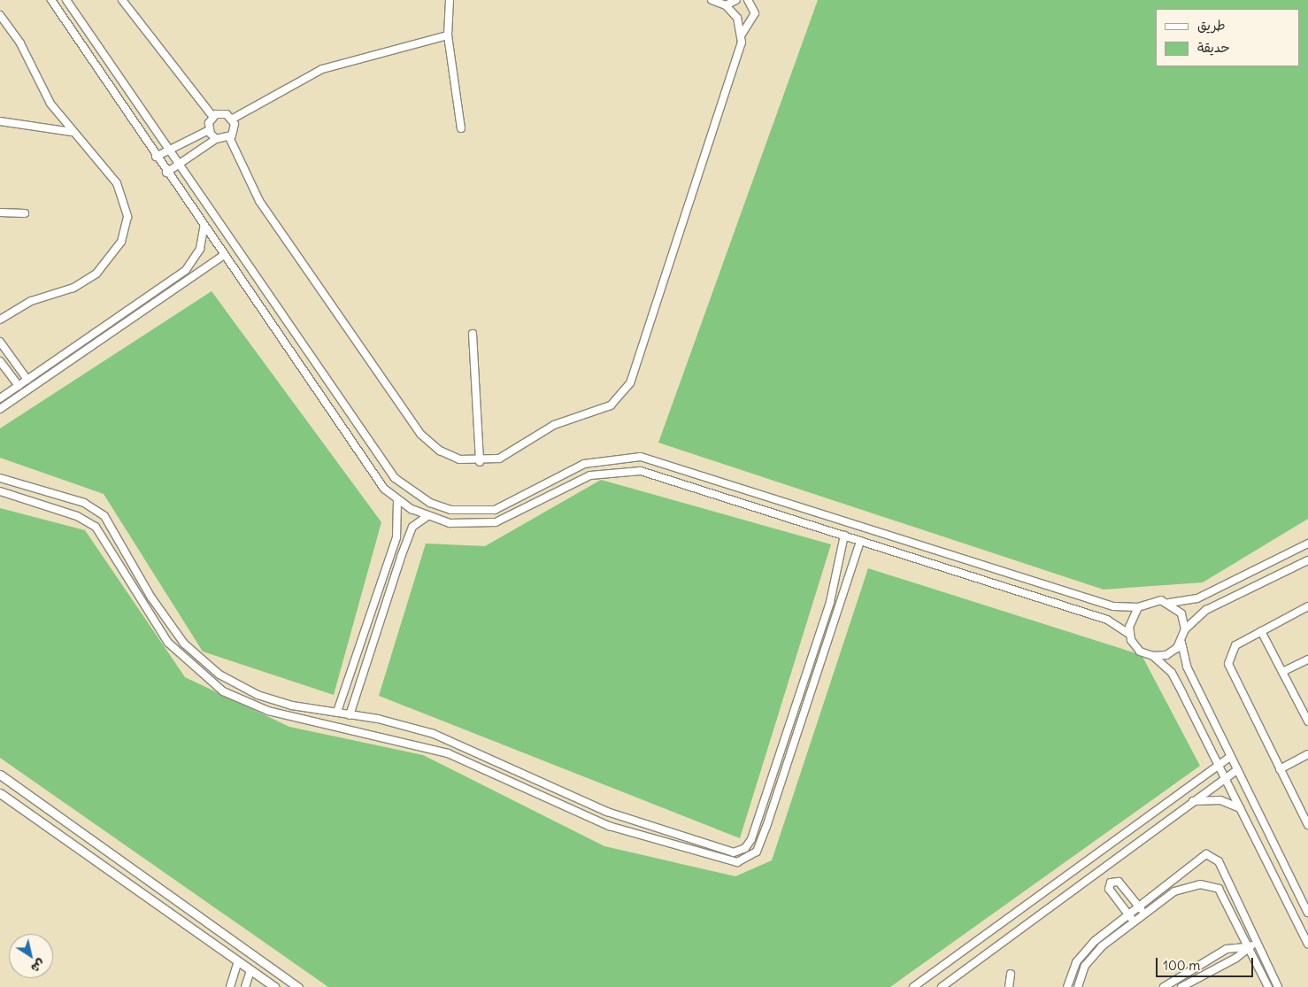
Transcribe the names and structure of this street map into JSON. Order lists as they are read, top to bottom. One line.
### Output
{"legend":["طريق","حديقة"],"scale_bar":"100 m","north":"bottom right"}
